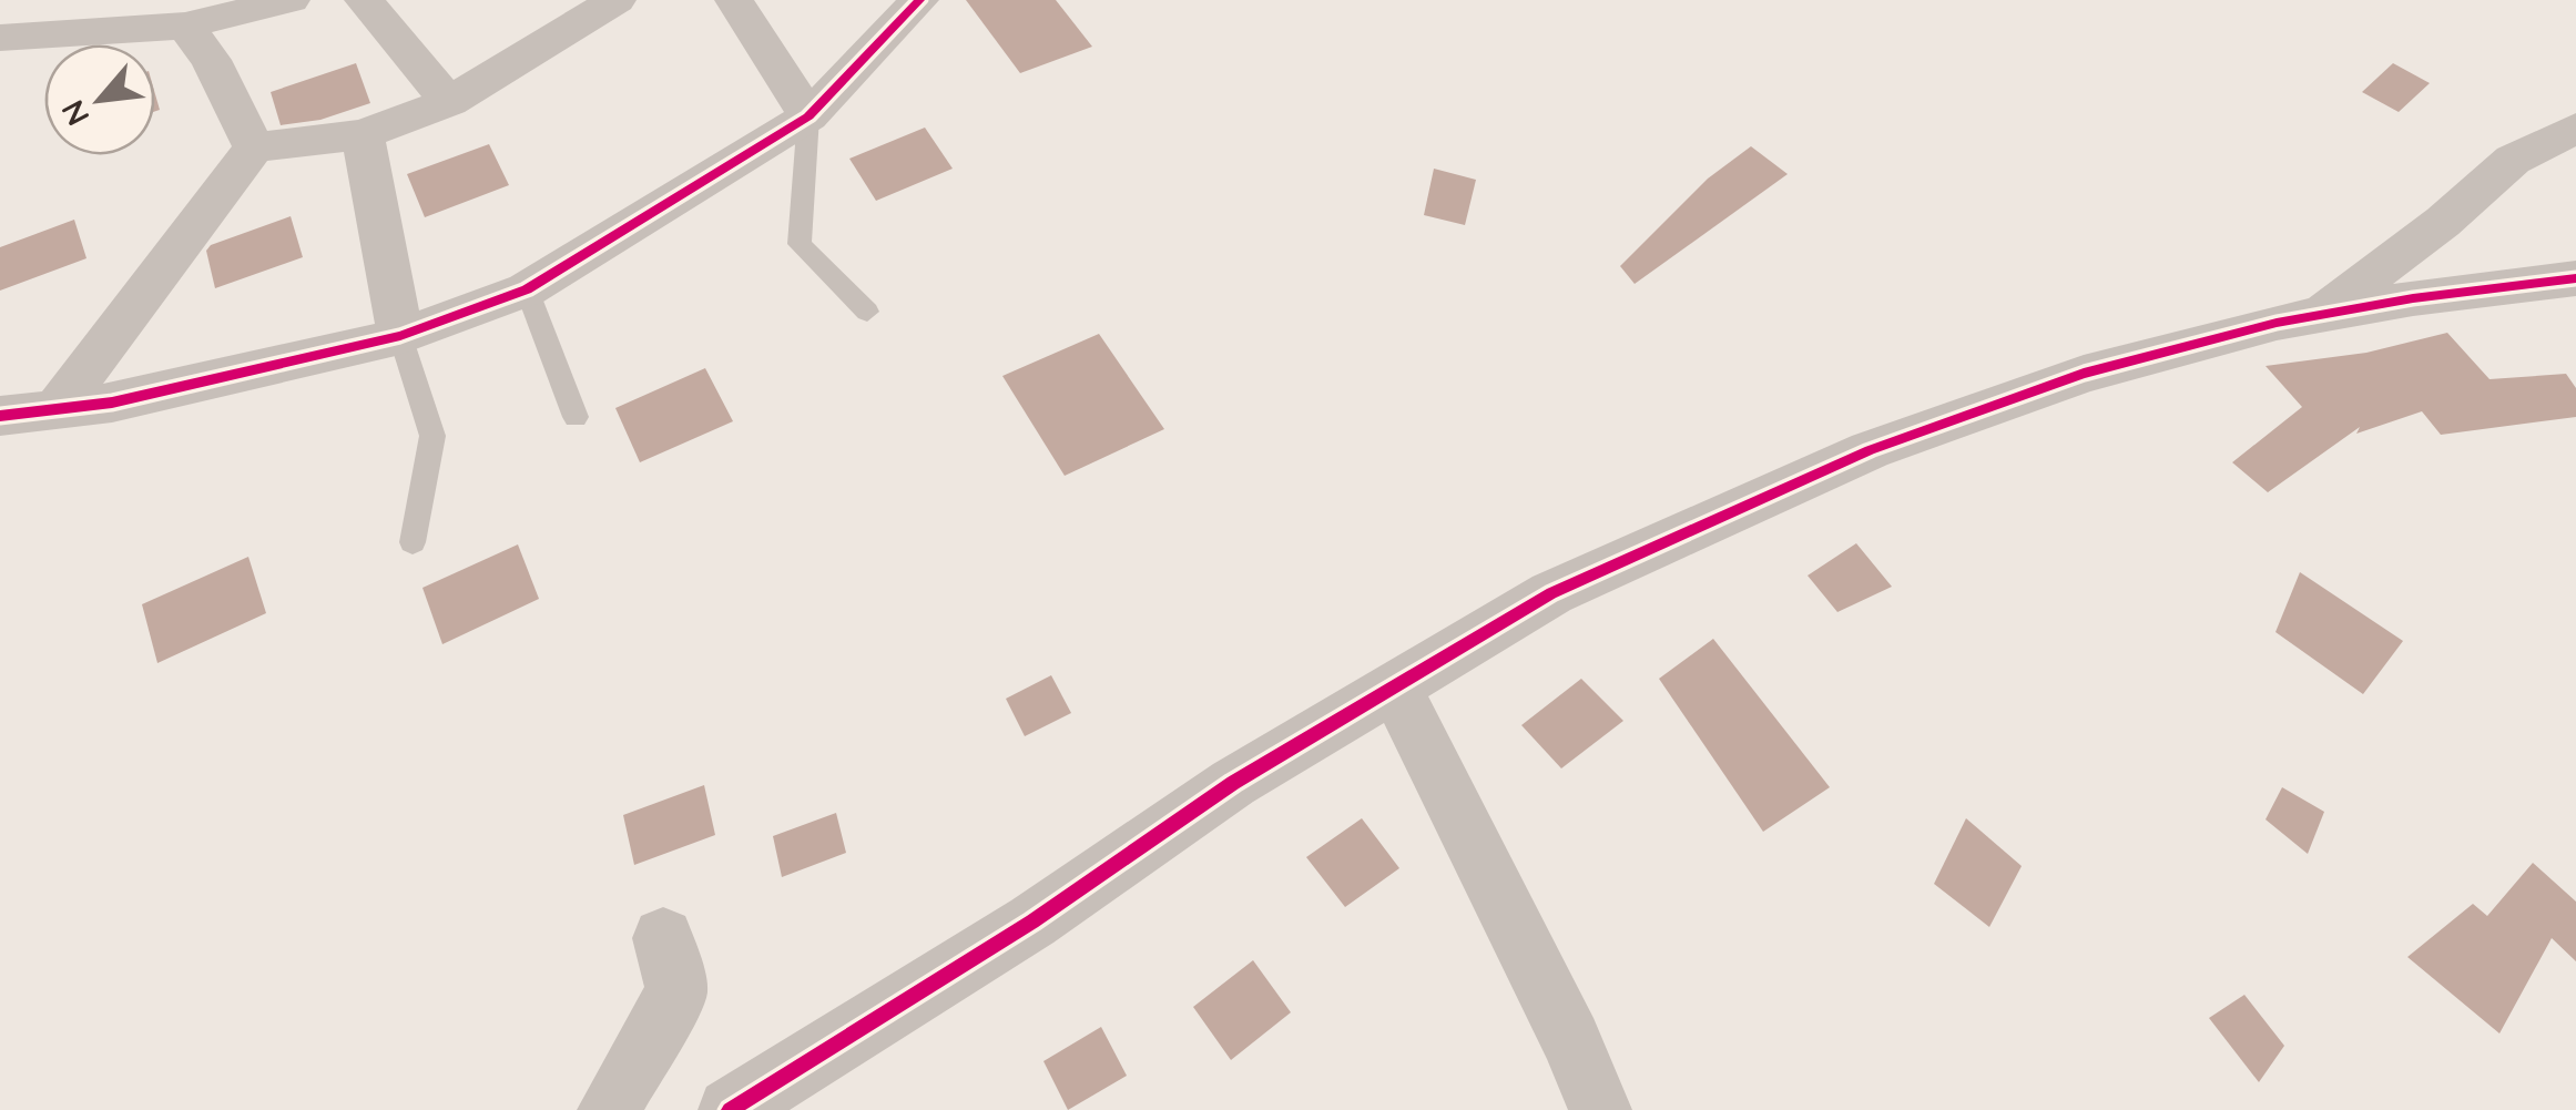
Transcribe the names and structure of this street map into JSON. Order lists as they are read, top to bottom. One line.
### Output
{"north":"bottom left"}
